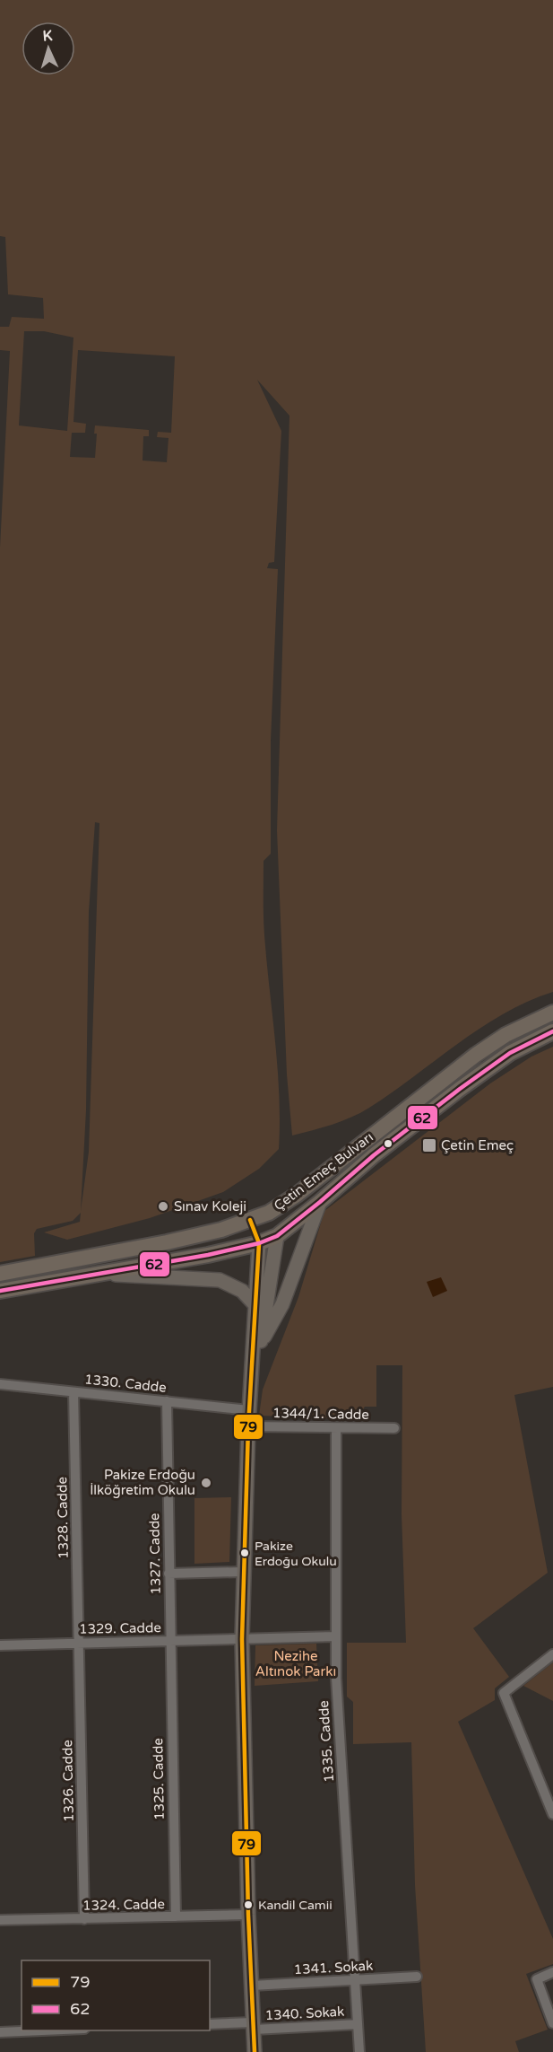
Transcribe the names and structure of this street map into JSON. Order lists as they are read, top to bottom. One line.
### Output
{"streets":{"main road":["Çetin Emeç Bulvarı"],"street":["1330. Cadde","1344/1. Cadde","1328. Cadde","1327. Cadde","1329. Cadde","1335. Cadde","1325. Cadde","1326. Cadde","1324. Cadde","1341. Sokak","1340. Sokak"]},"crossings":[["1330. Cadde","1328. Cadde"],["1330. Cadde","1327. Cadde"],["1344/1. Cadde","1335. Cadde"],["1328. Cadde","1329. Cadde"],["1328. Cadde","1326. Cadde"],["1327. Cadde","1329. Cadde"],["1327. Cadde","1325. Cadde"],["1329. Cadde","1335. Cadde"],["1329. Cadde","1325. Cadde"],["1329. Cadde","1326. Cadde"],["1335. Cadde","1341. Sokak"],["1335. Cadde","1340. Sokak"],["1325. Cadde","1324. Cadde"],["1326. Cadde","1324. Cadde"]],"parks":["Nezihe Altınok Parkı"],"places":{"transit":["Çetin Emeç"],"other":["Sınav Koleji","Pakize Erdoğu İlköğretim Okulu","Pakize Erdoğu Okulu","Kandil Camii"]},"lines":["transit line 62","transit line 79"],"legend":["79","62"],"north":"top"}
